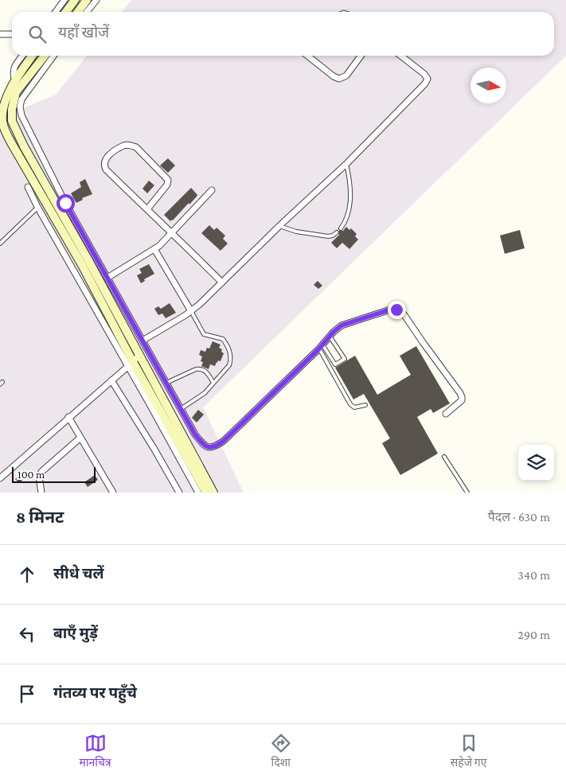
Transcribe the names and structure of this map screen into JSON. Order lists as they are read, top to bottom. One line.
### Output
{"scale_bar":"100 m","north":"right","page":{"search":"यहाँ खोजें","scale":"100 m","heading":["8 मिनट","पैदल · 630 m"],"list":[["सीधे चलें","340 m"],["बाएँ मुड़ें","290 m"],"गंतव्य पर पहुँचे"],"nav":["मानचित्र","दिशा","सहेजे गए"]}}
